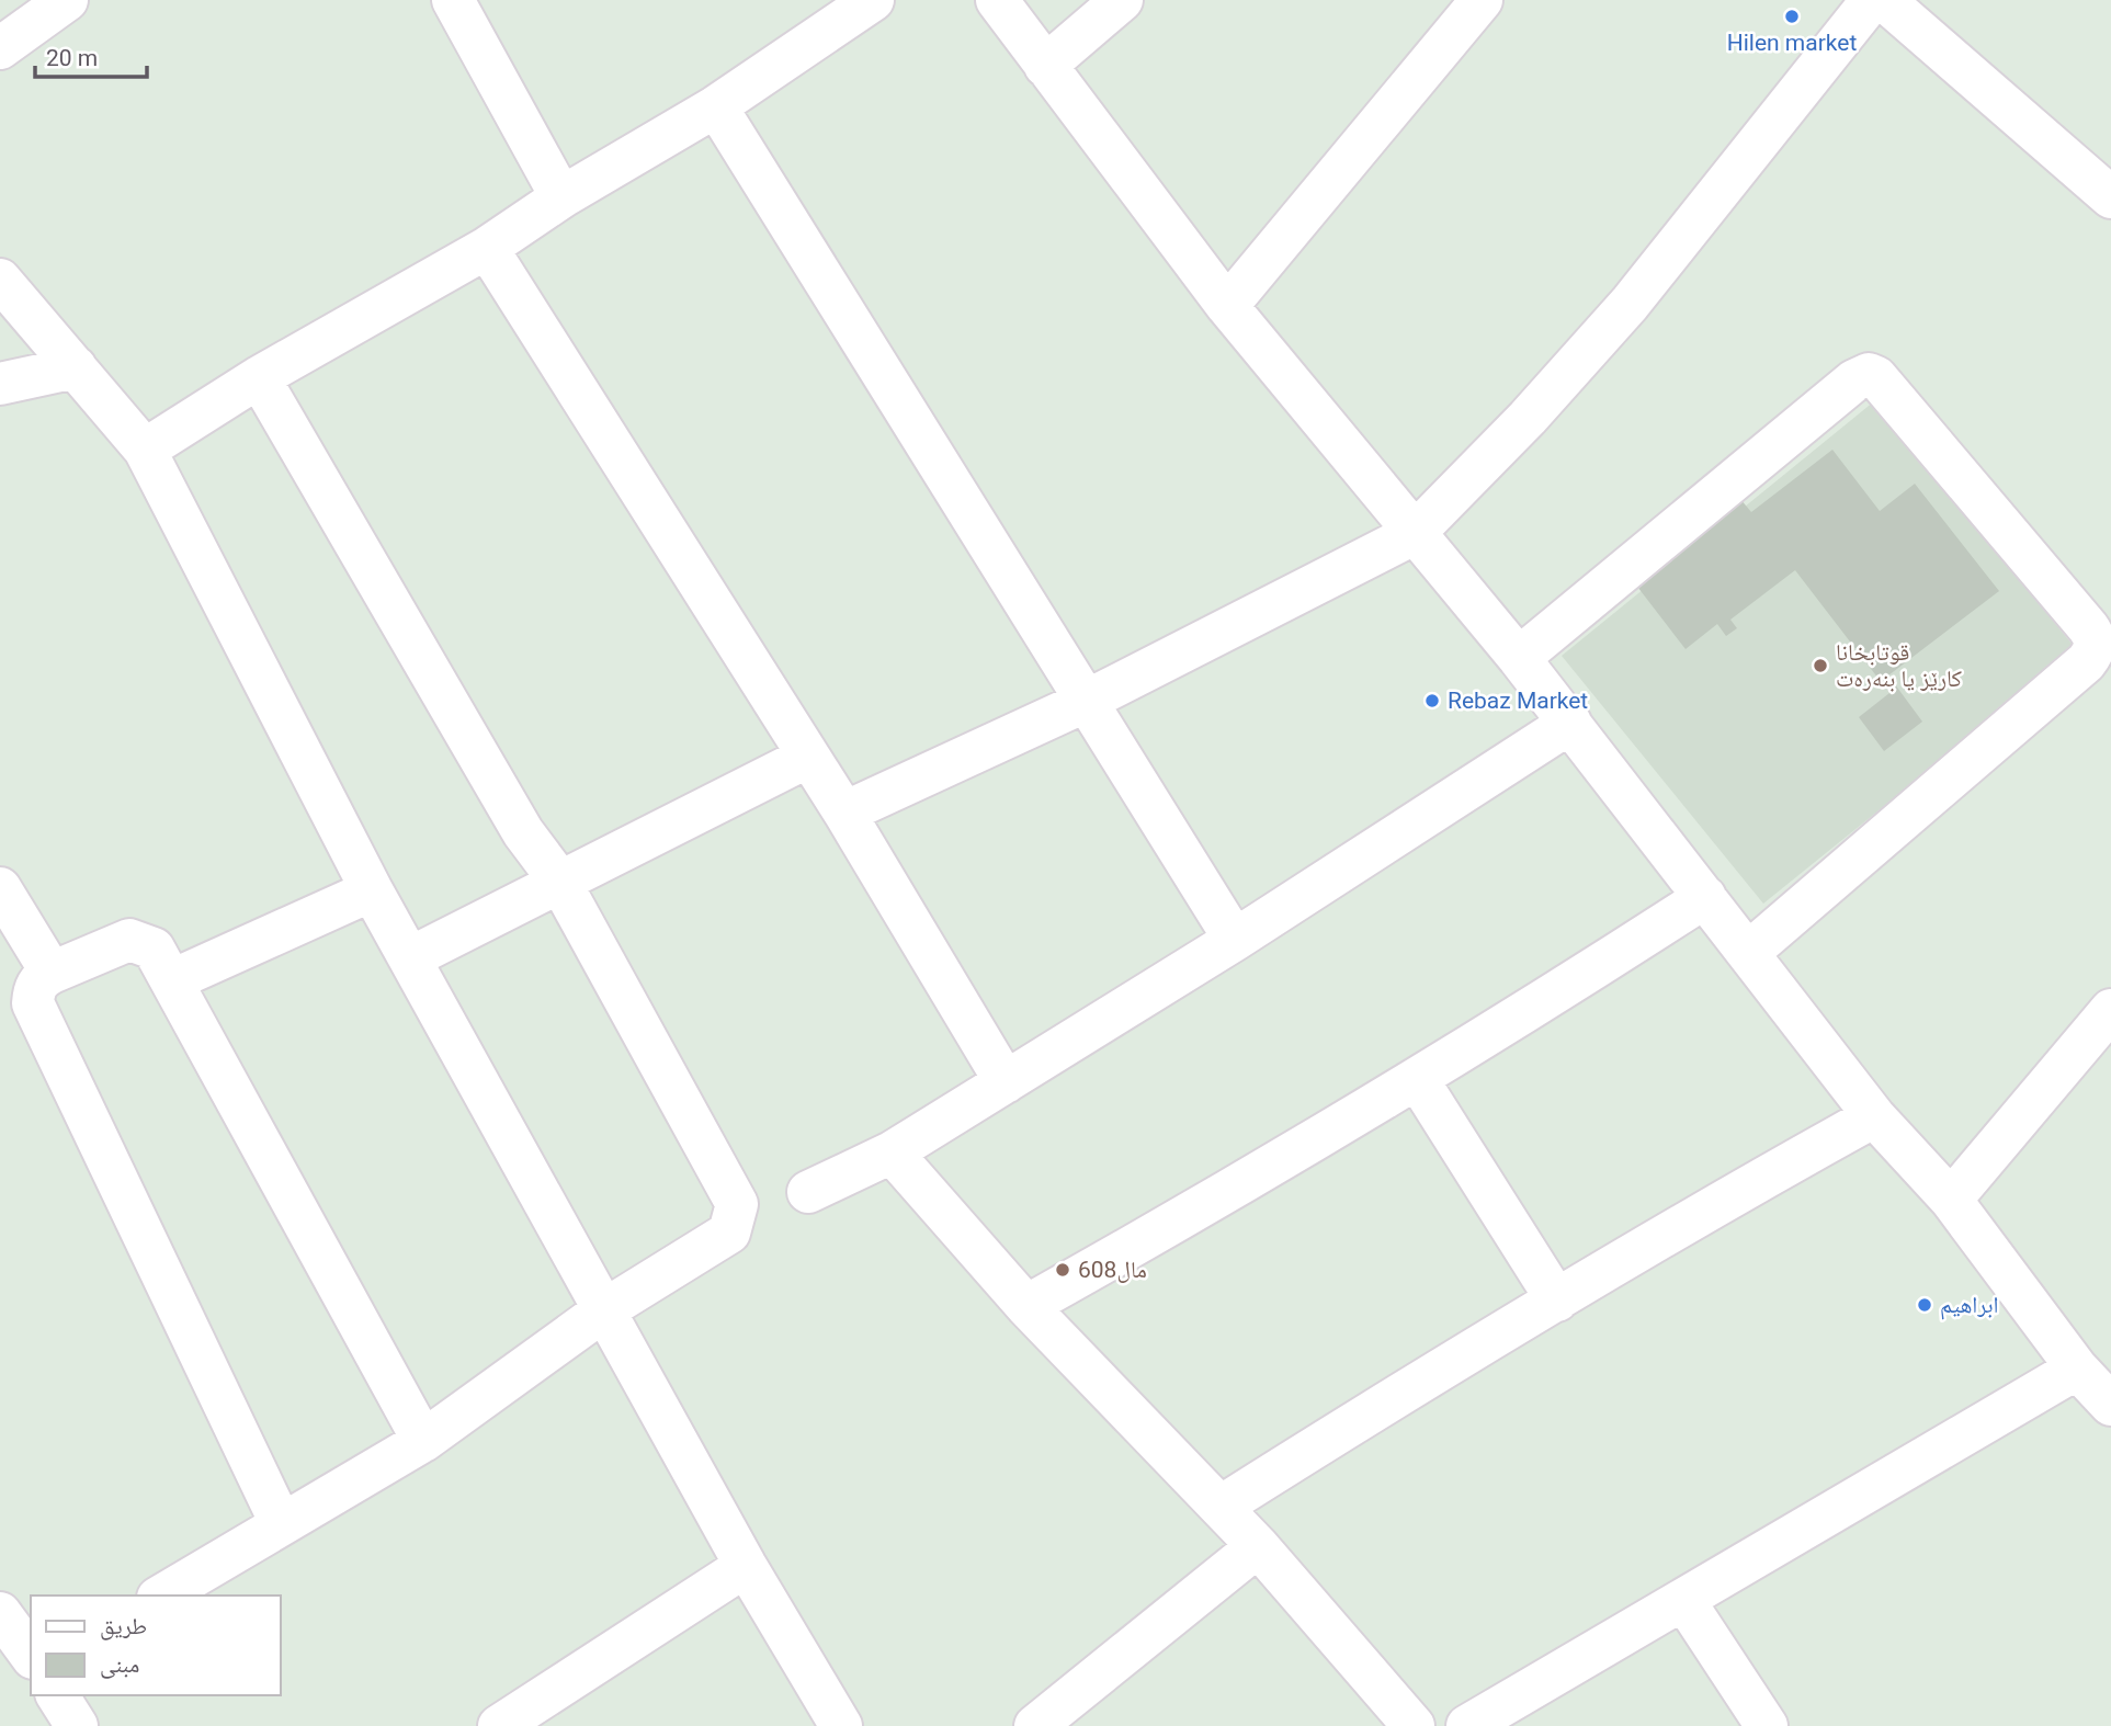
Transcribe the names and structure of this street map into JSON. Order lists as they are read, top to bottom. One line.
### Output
{"places":["Hilen market","قوتابخانا کارێز یا بنەرەت","Rebaz Market","مال608","ابراهيم"],"legend":["طريق","مبنى"],"scale_bar":"20 m"}
